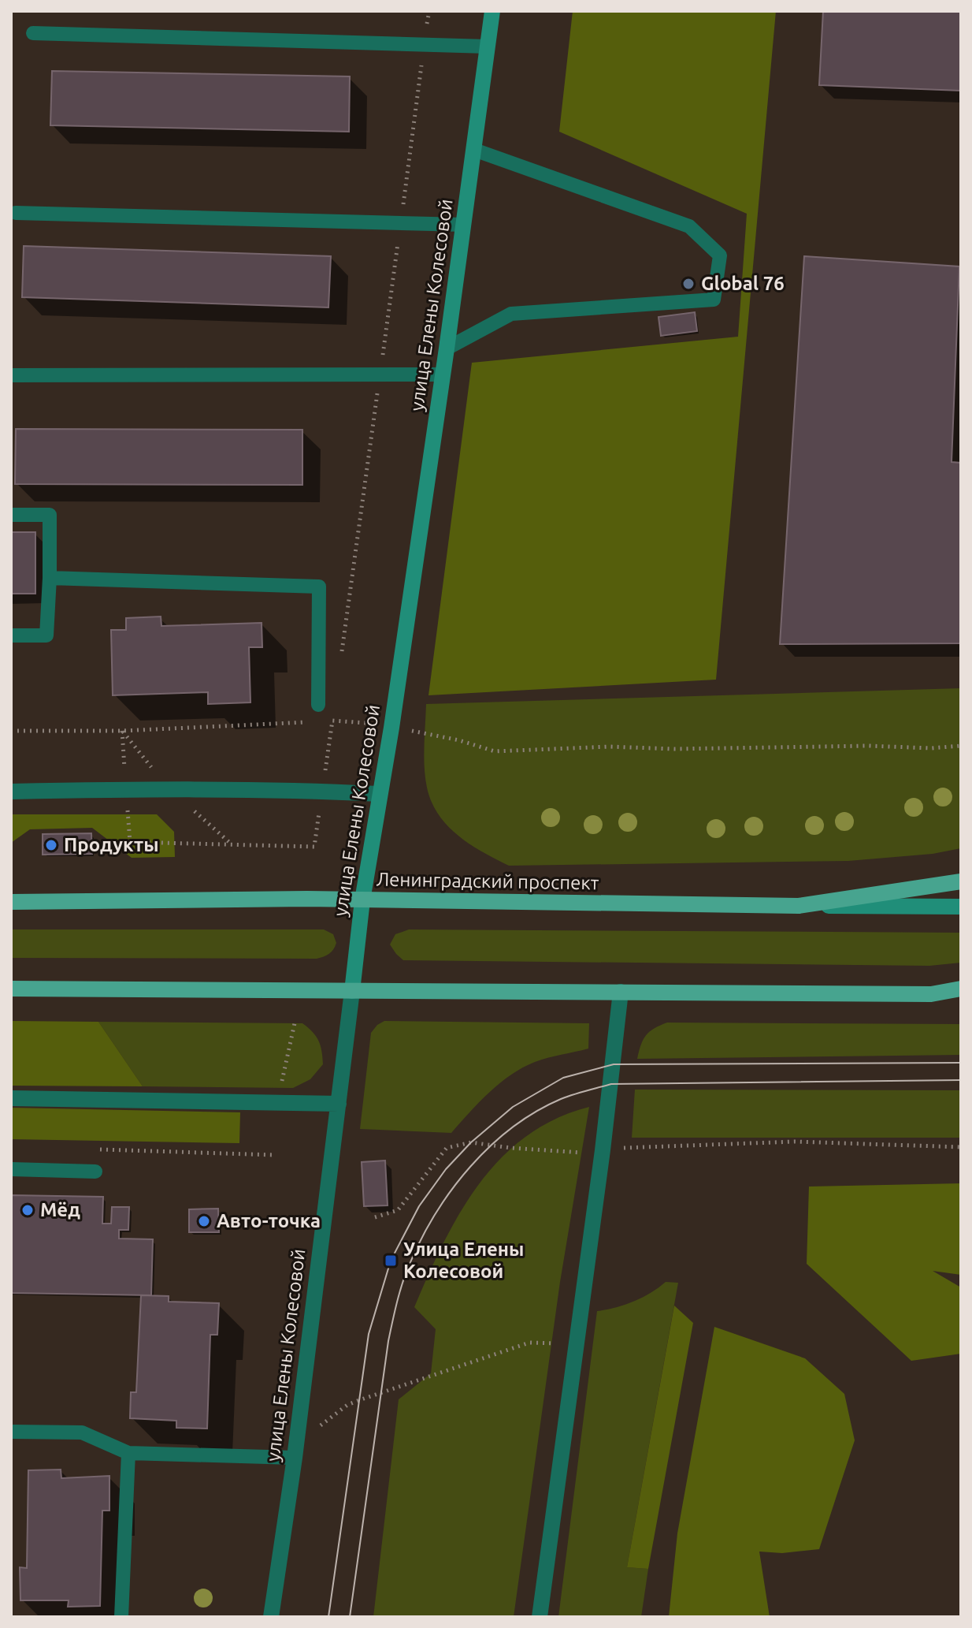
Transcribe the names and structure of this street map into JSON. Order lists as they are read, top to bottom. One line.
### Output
{"streets":{"main road":["Ленинградский проспект"],"street":["улица Елены Колесовой"]},"crossings":[["улица Елены Колесовой","Ленинградский проспект"]],"places":{"other":["Global 76","Продукты","Мёд","Авто-точка"],"transit":["Улица Елены Колесовой"]}}
